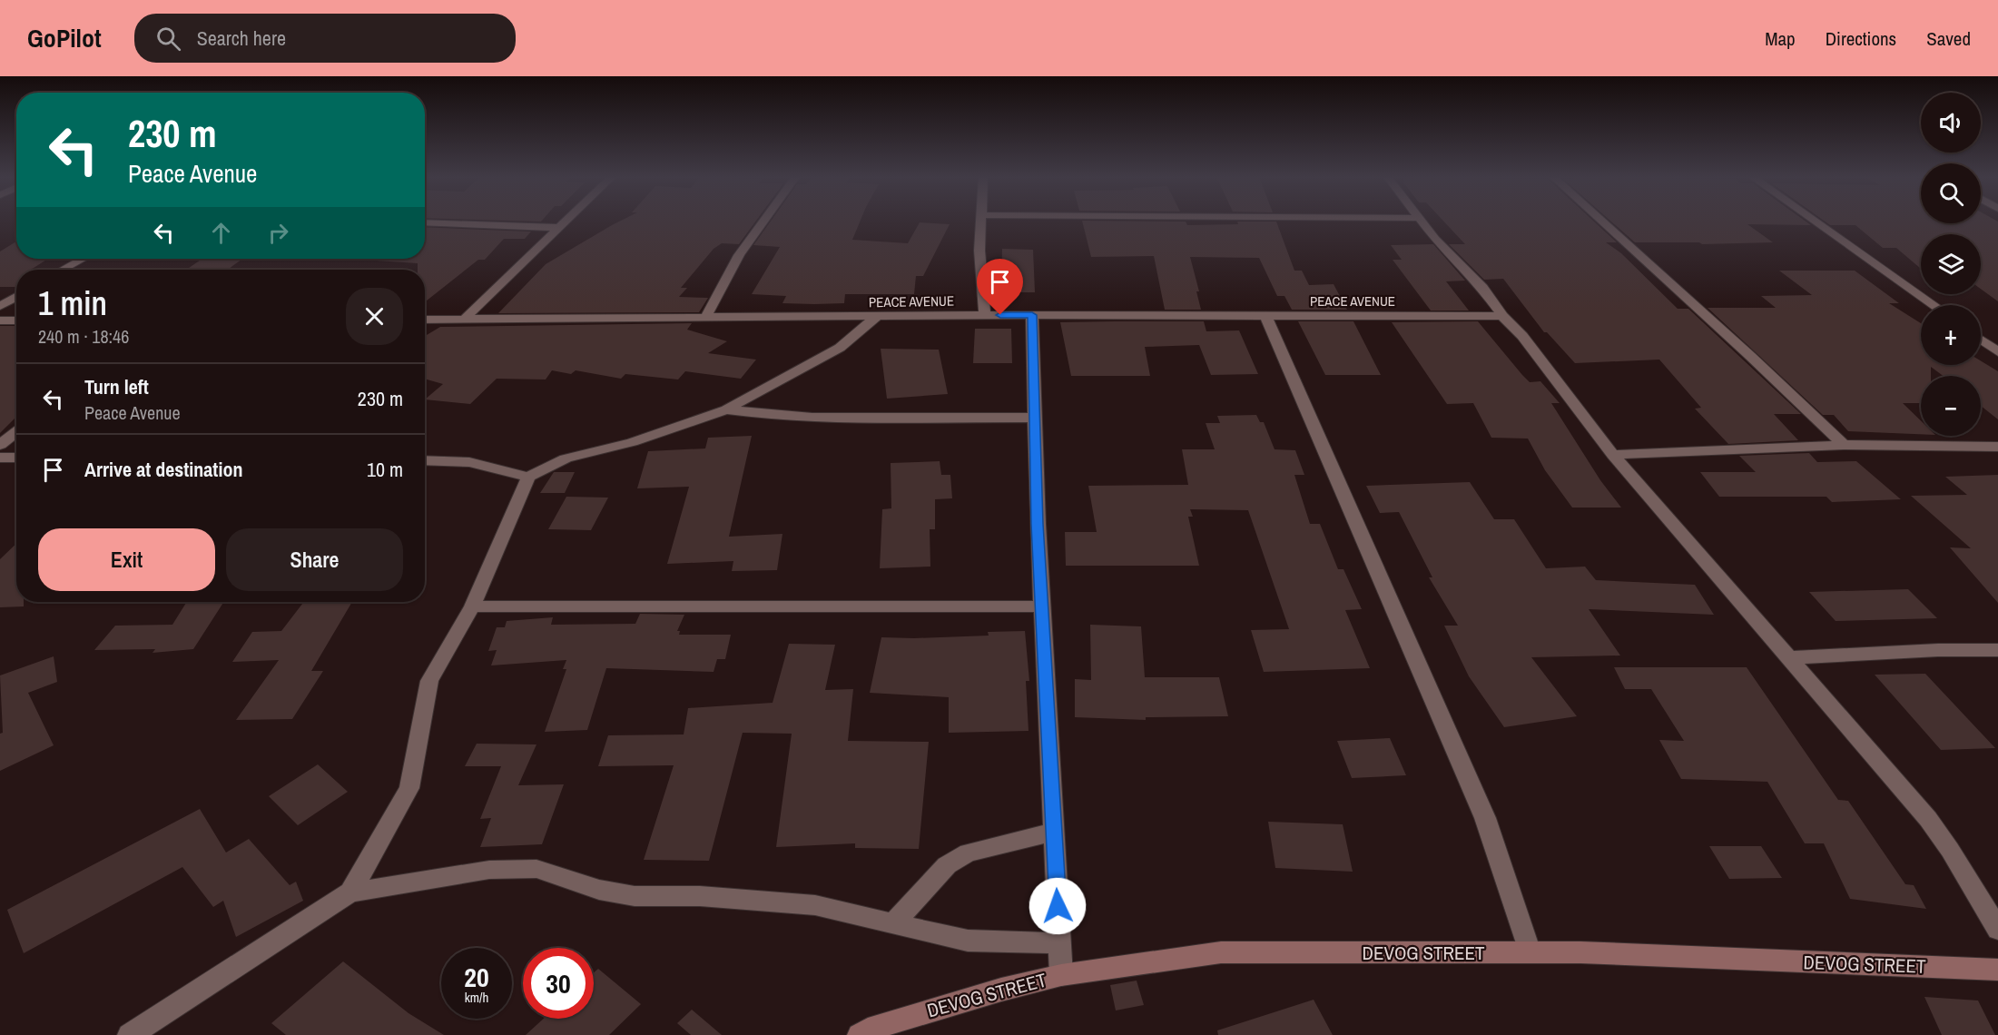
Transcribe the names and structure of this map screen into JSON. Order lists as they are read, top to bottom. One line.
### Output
{"streets":{"street":["PEACE AVENUE","DEVOG STREET"]},"page":{"header":"GoPilot","search":"Search here","nav":["Map","Directions","Saved"],"map_buttons":["+","−"],"turn":["230 m","Peace Avenue"],"heading":["1 min","240 m · 18:46"],"list":[{"name":"Turn left","note":"Peace Avenue","value":"230 m"},{"name":"Arrive at destination","value":"10 m"}],"buttons":["Exit","Share"],"speed":"20 km/h","limit":"30"}}
